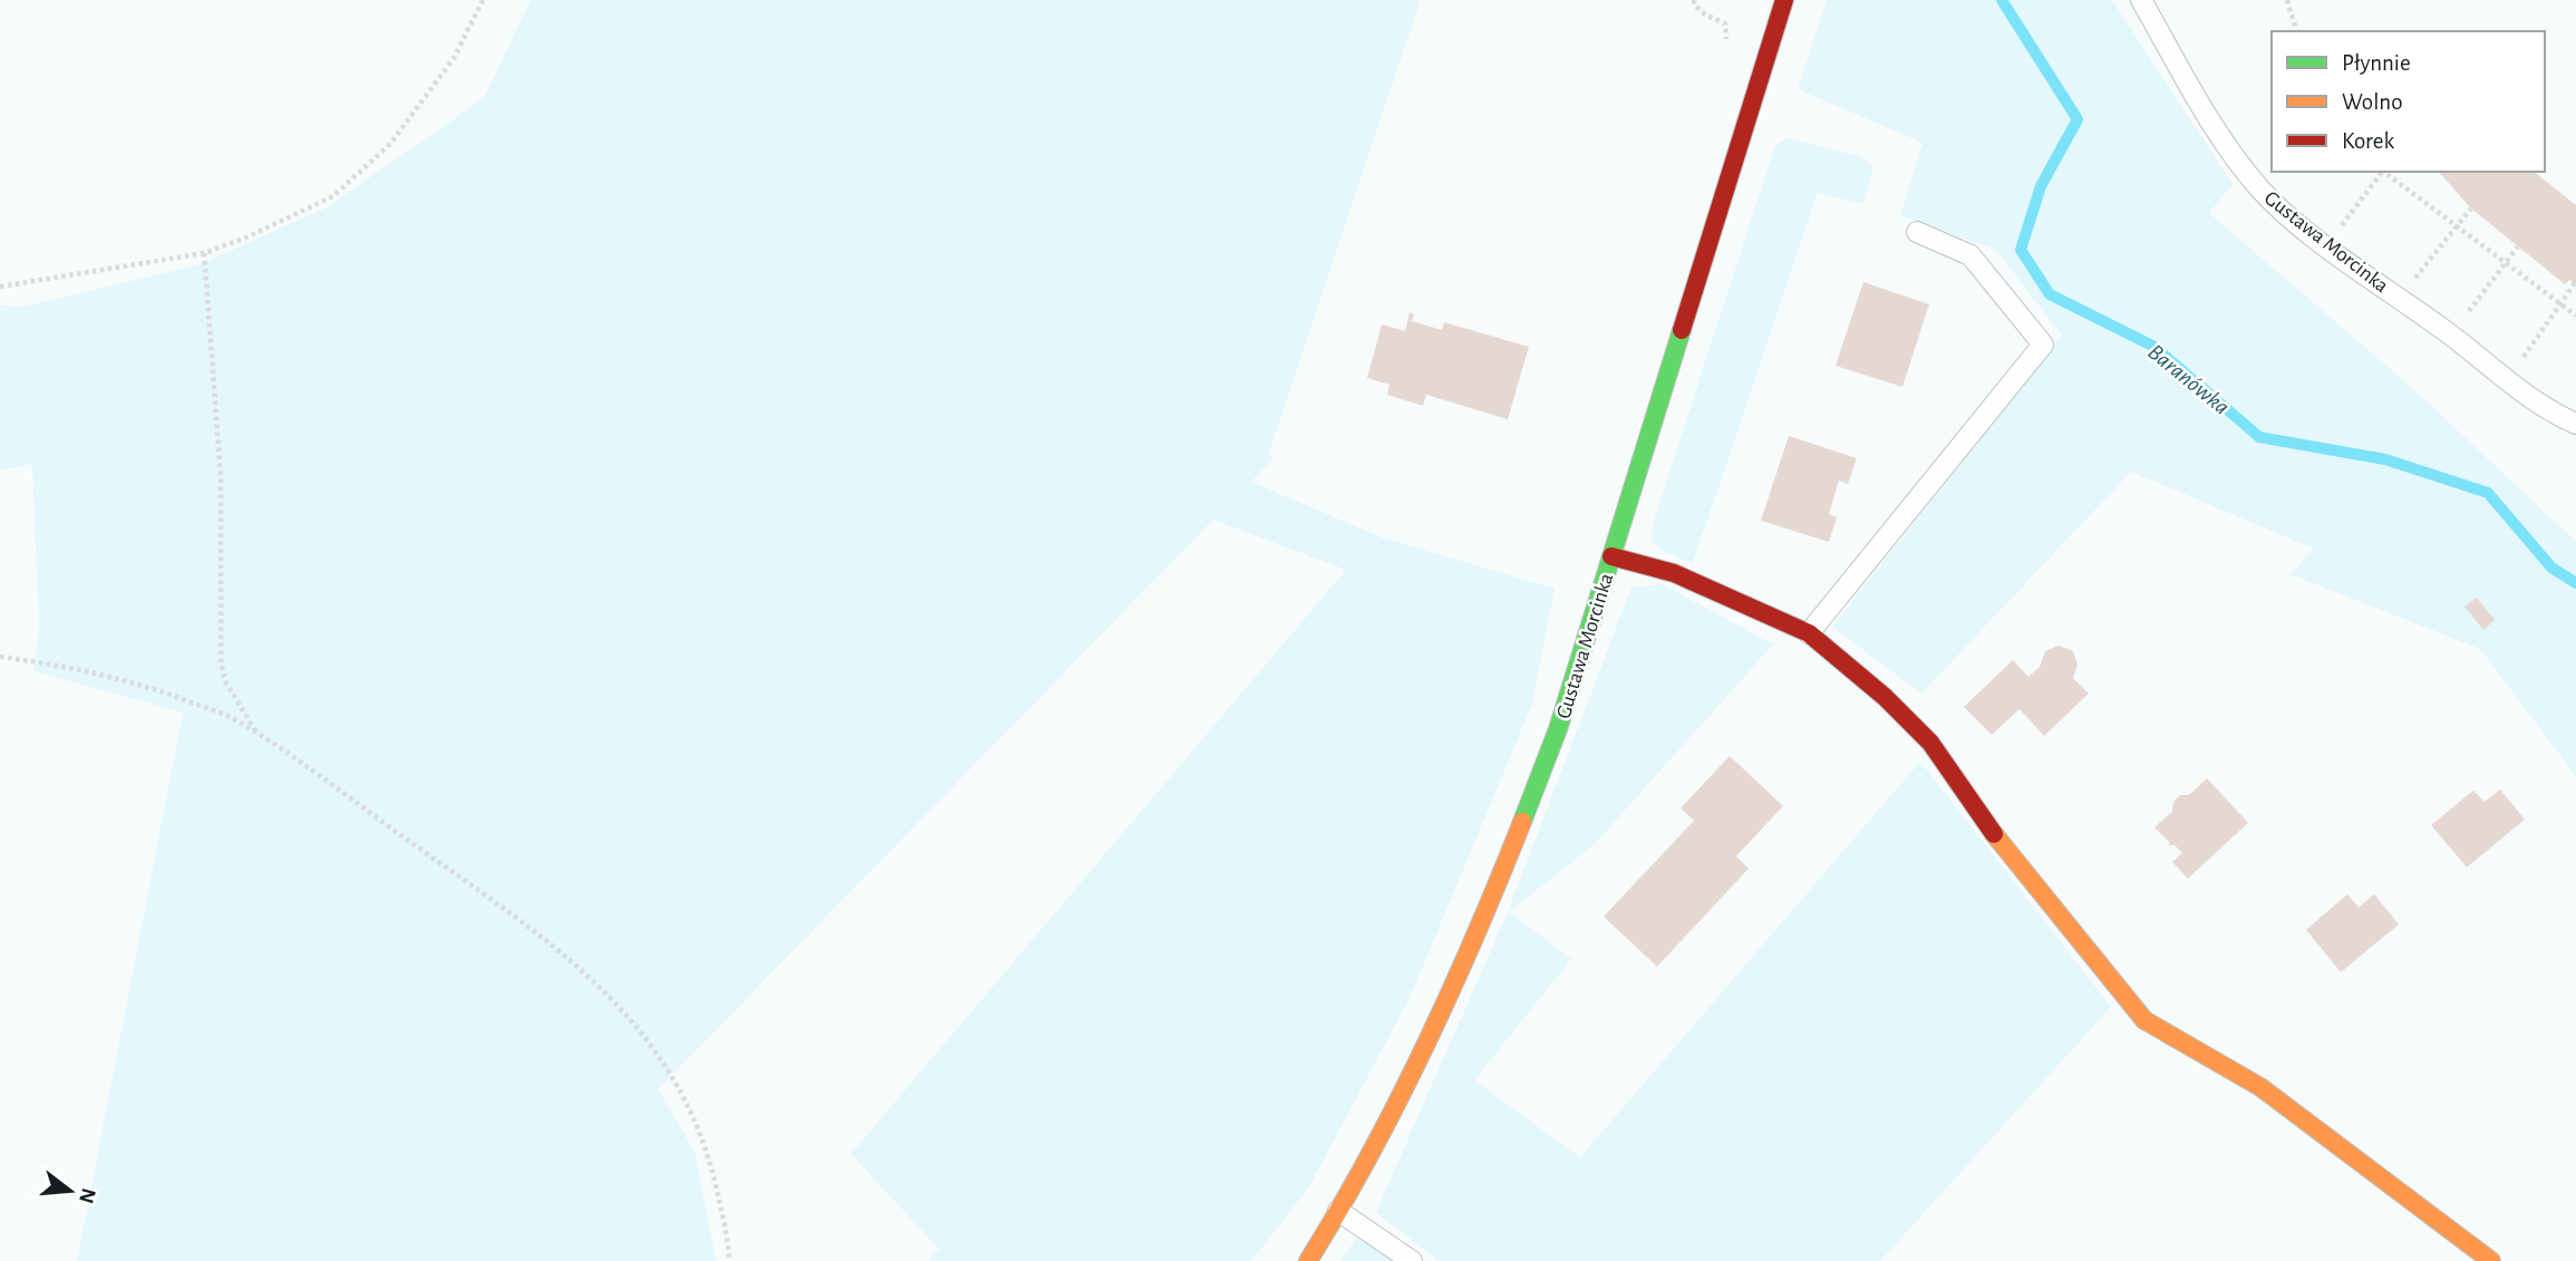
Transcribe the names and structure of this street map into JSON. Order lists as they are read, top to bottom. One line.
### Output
{"streets":{"street":["Gustawa Morcinka"]},"water":["Baranówka"],"legend":["Płynnie","Wolno","Korek"],"north":"right"}
